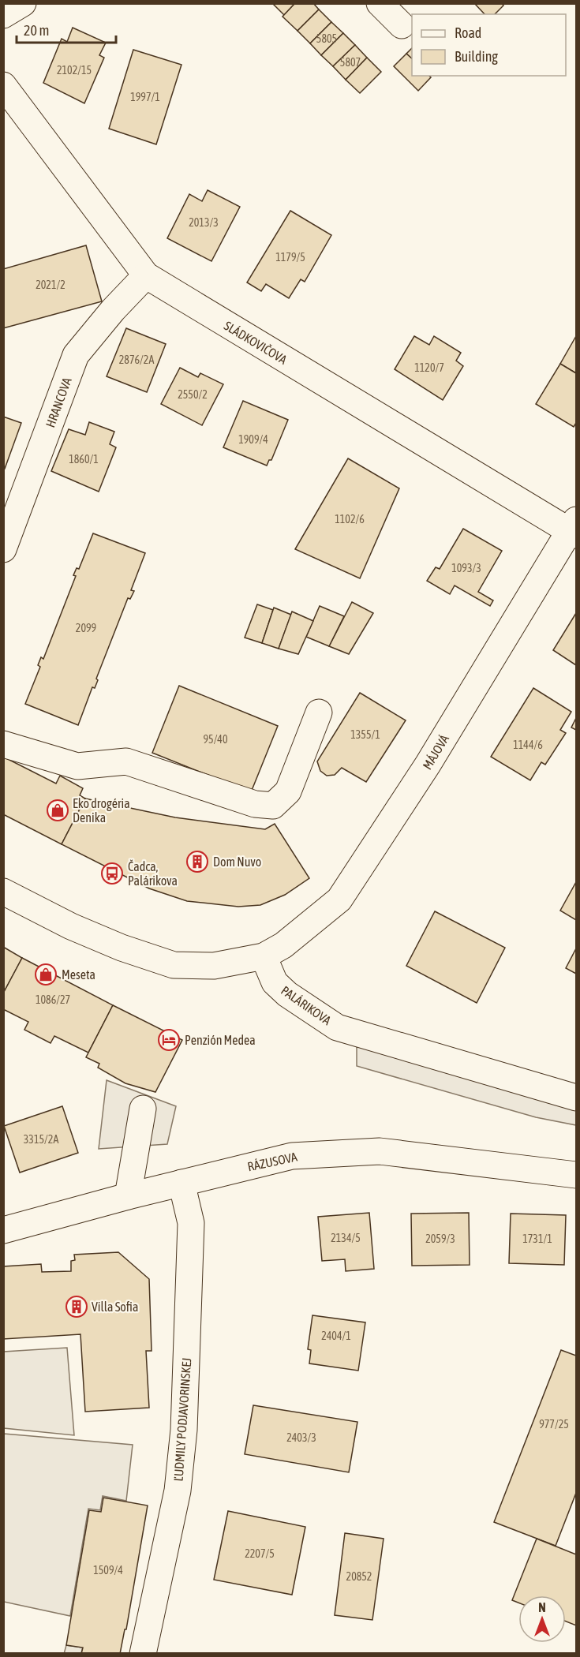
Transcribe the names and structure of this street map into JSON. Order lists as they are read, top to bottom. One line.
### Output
{"streets":{"street":["SLÁDKOVIČOVA","HRANCOVA","MÁJOVÁ","PALÁRIKOVA","RÁZUSOVA","ĽUDMILY PODJAVORINSKEJ"]},"crossings":[["SLÁDKOVIČOVA","HRANCOVA"],["SLÁDKOVIČOVA","MÁJOVÁ"],["MÁJOVÁ","PALÁRIKOVA"],["RÁZUSOVA","ĽUDMILY PODJAVORINSKEJ"]],"places":{"shop":["Eko drogéria Denika","Meseta"],"building":["Dom Nuvo","Villa Sofia"],"bus stop":["Čadca, Palárikova"],"hotel":["Penzión Medea"]},"house_numbers":["5805","5807","2102/15","1997/1","2013/3","1179/5","2021/2","2876/2A","1120/7","2550/2","1909/4","1860/1","1102/6","1093/3","2099","1355/1","95/40","1144/6","1086/27","3315/2A","2134/5","2059/3","1731/1","2404/1","977/25","2403/3","2207/5","1509/4","20852"],"legend":["Road","Building"],"scale_bar":"20 m","north":"top"}
